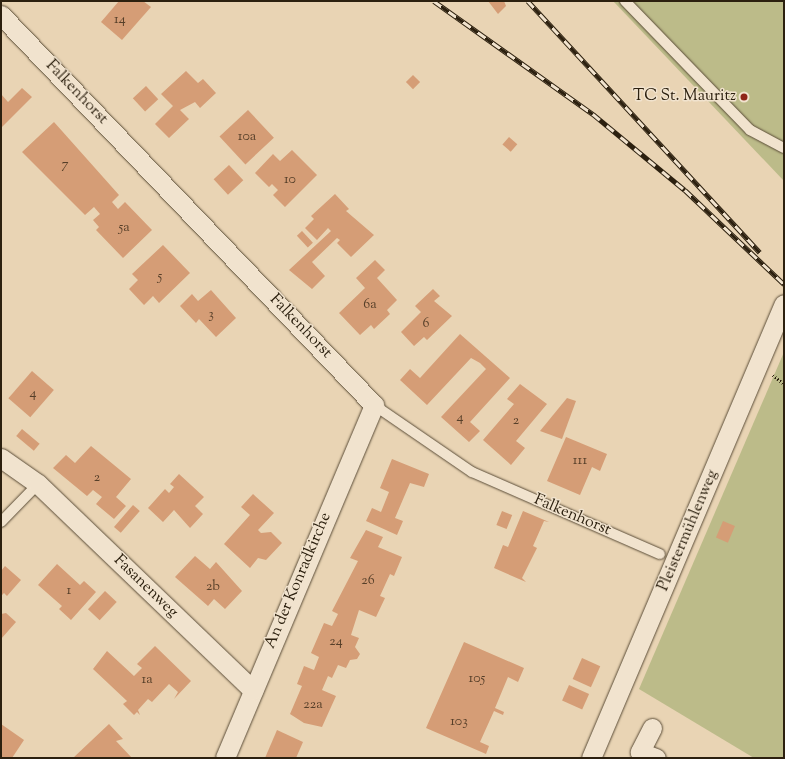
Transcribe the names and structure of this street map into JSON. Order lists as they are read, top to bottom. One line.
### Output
{"streets":{"street":["Falkenhorst","Pleistermühlenweg","An der Konradkirche","Fasanenweg"]},"crossings":[["Falkenhorst","An der Konradkirche"],["An der Konradkirche","Fasanenweg"]],"places":["TC St. Mauritz"],"house_numbers":["14","10a","7","10","5a","5","6a","3","6","4","4","2","111","2","26","2b","1","24","105","1a","22a","103"]}
